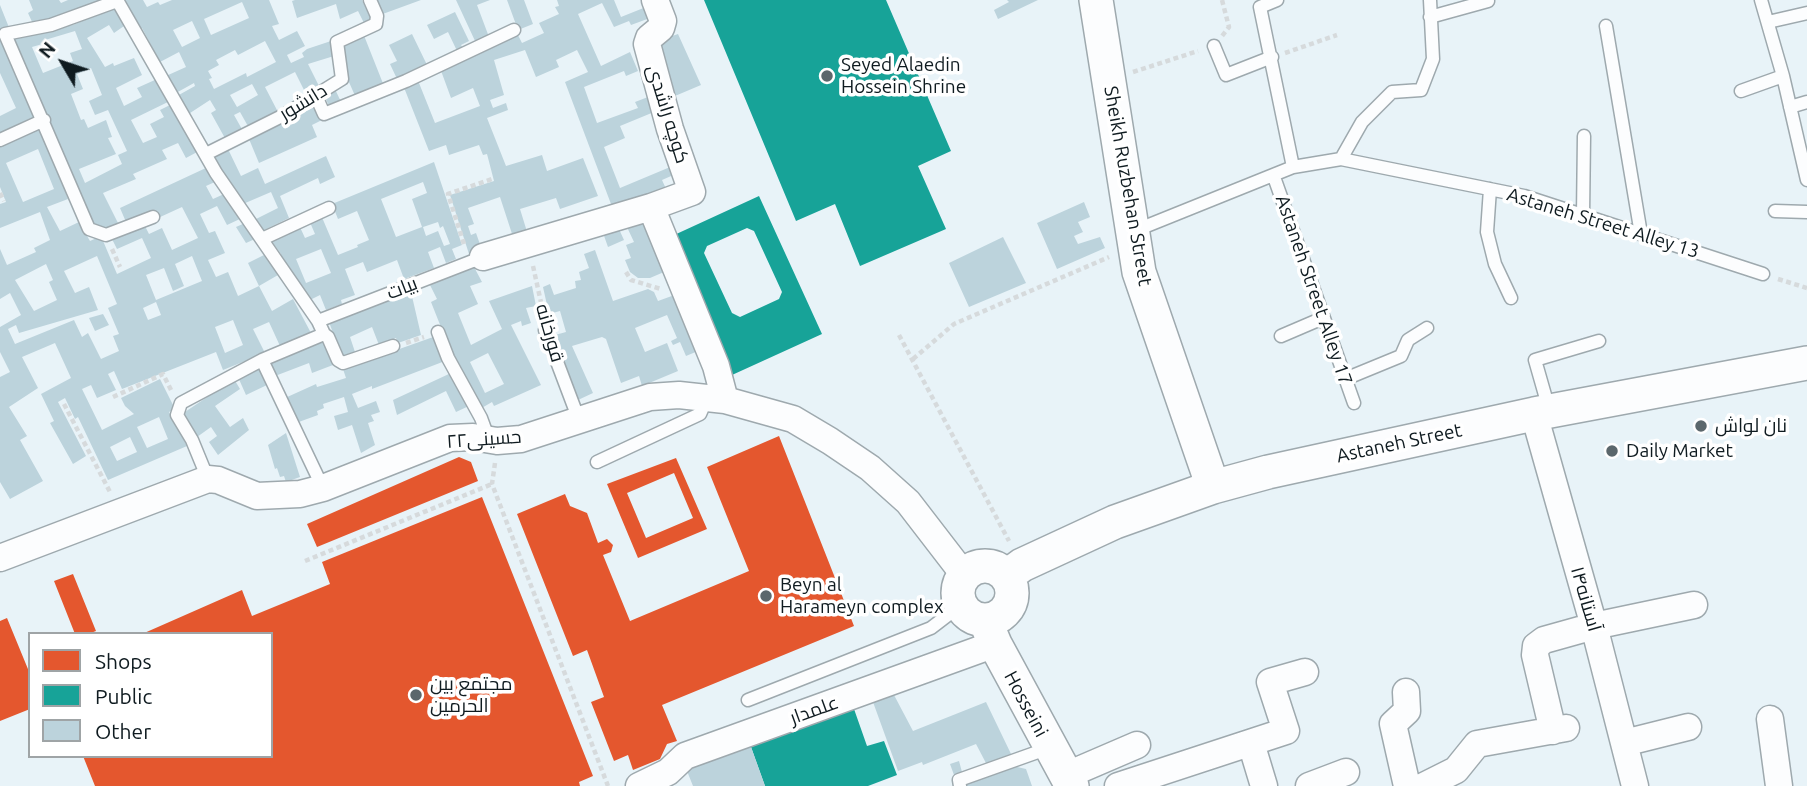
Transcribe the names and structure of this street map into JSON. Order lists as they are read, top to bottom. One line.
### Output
{"streets":{"street":["کوچه راشدی","Sheikh Ruzbehan Street","بیات","حسینی۲۲","Astaneh Street","آستانه۱۴","Hosseini","علمدار"],"lane":["دانشور","Astaneh Street Alley 13","Astaneh Street Alley 17","قورخانه"]},"crossings":[["کوچه راشدی","بیات"],["Sheikh Ruzbehan Street","Astaneh Street Alley 13"],["Sheikh Ruzbehan Street","Astaneh Street"],["Astaneh Street Alley 13","Astaneh Street Alley 17"],["بیات","قورخانه"],["قورخانه","حسینی۲۲"],["حسینی۲۲","Hosseini"],["حسینی۲۲","علمدار"],["Astaneh Street","آستانه۱۴"],["Hosseini","علمدار"]],"places":["Seyed Alaedin Hossein Shrine","نان لواش","Daily Market","Beyn al Harameyn complex","مجتمع بین الحرمین"],"legend":["Shops","Public","Other"],"north":"top left"}
